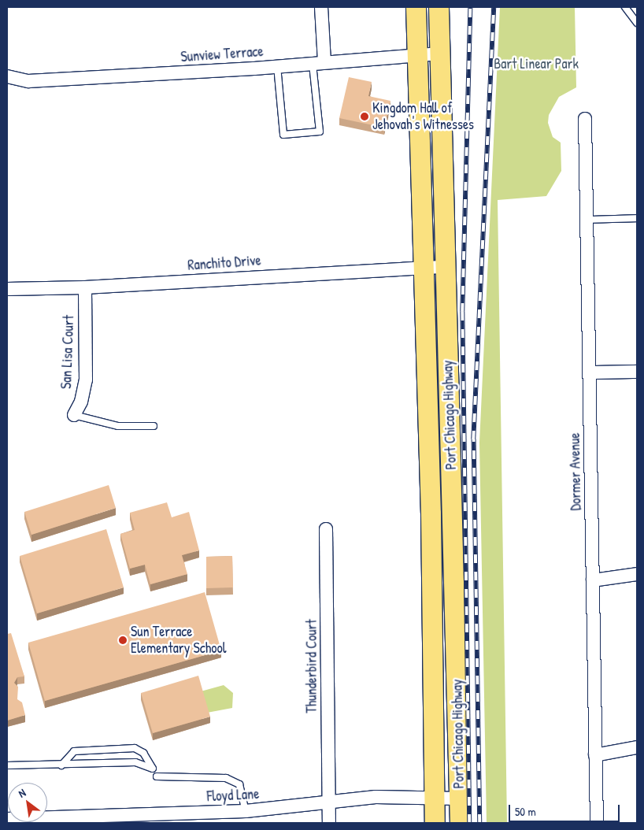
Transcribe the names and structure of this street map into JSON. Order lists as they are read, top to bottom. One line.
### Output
{"streets":{"main road":["Port Chicago Highway"],"street":["Sunview Terrace","Ranchito Drive","San Lisa Court","Dormer Avenue","Thunderbird Court","Floyd Lane"]},"crossings":[["Sunview Terrace","Port Chicago Highway"],["Ranchito Drive","San Lisa Court"],["Ranchito Drive","Port Chicago Highway"],["Port Chicago Highway","Floyd Lane"],["Thunderbird Court","Floyd Lane"]],"parks":["Bart Linear Park"],"places":["Kingdom Hall of Jehovah's Witnesses","Sun Terrace Elementary School"],"scale_bar":"50 m","north":"top left"}
